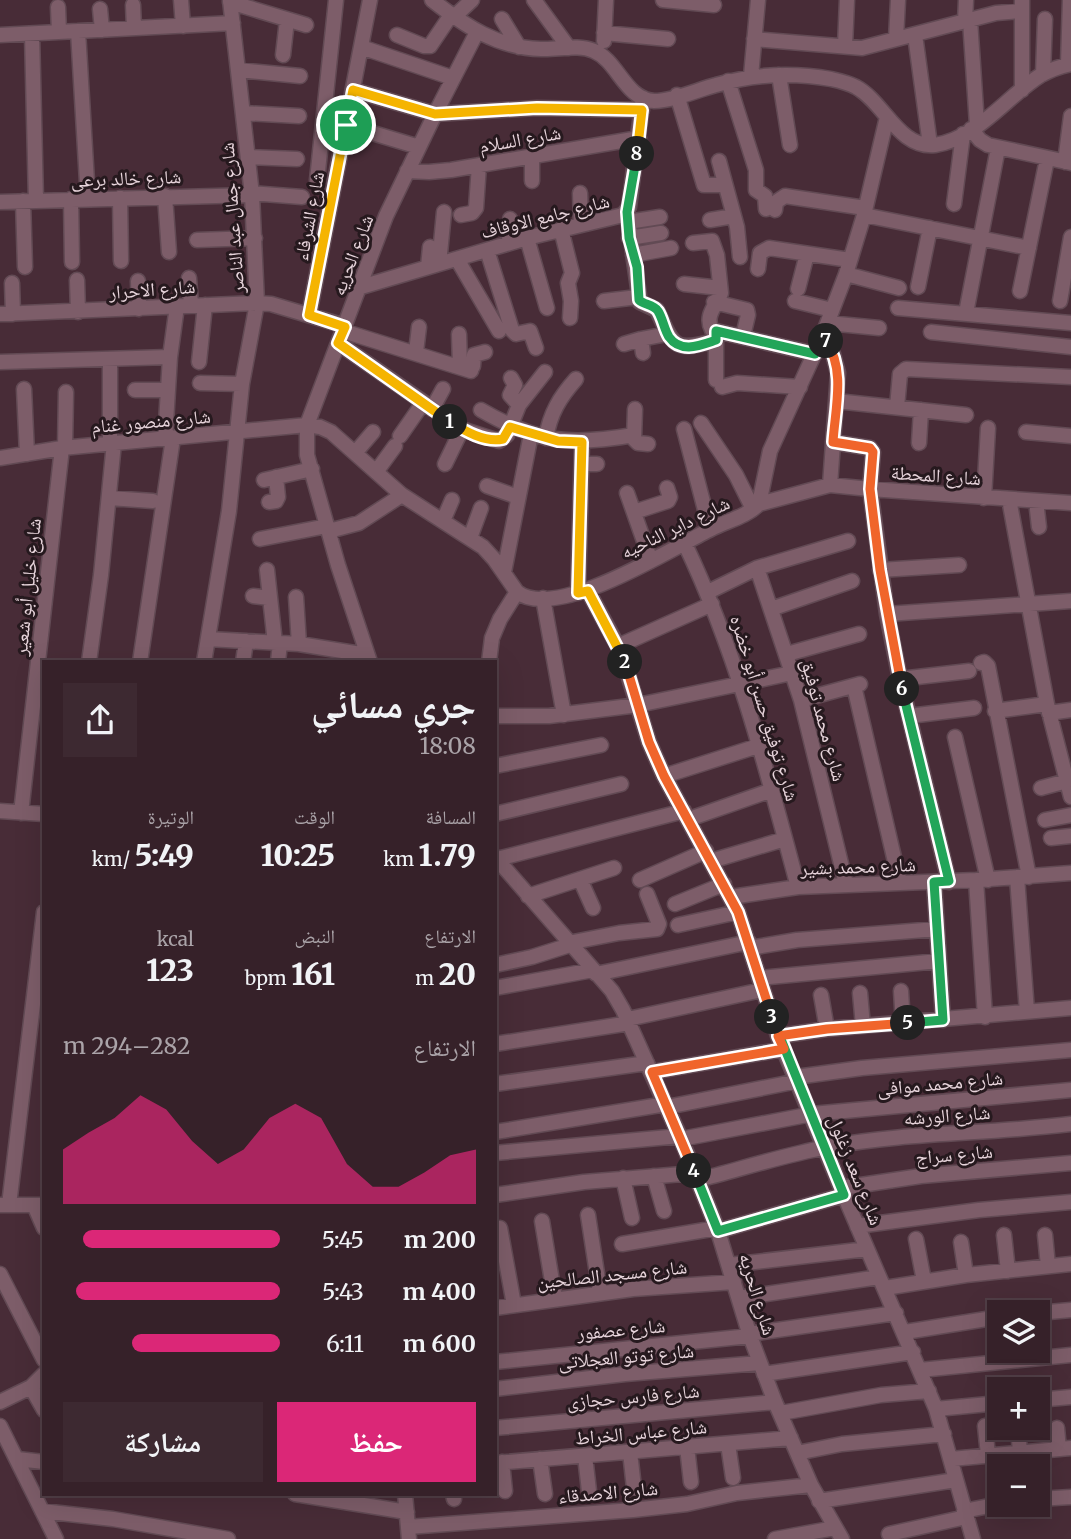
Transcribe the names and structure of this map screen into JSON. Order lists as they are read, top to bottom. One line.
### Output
{"streets":{"street":["شارع السلام","شارع خالد برعى","شارع الشرفاء","شارع جامع الاوقاف","شارع جمال عبد الناصر","شارع الحريه","شارع الاحرار","شارع منصور غنام","شارع المحطة","شارع داير الناحيه","شارع خليل أبو شعير","شارع توفيق حسن أبو خضره","شارع محمد توفيق","شارع محمد بشير","شارع محمد موافى","شارع الورشه","شارع سراج","شارع سعد زغلول","شارع مسجد الصالحين","شارع عصفور","شارع توتو العجلاتى","شارع فارس حجازى","شارع عباس الخراط","شارع الاصدقاء"]},"crossings":[["شارع السلام","شارع جامع الاوقاف"],["شارع السلام","شارع الحريه"],["شارع خالد برعى","شارع جمال عبد الناصر"],["شارع الشرفاء","شارع الاحرار"],["شارع جامع الاوقاف","شارع الحريه"],["شارع جمال عبد الناصر","شارع الاحرار"],["شارع جمال عبد الناصر","شارع منصور غنام"],["شارع الحريه","شارع الاحرار"],["شارع الحريه","شارع منصور غنام"],["شارع الحريه","شارع محمد موافى"],["شارع الحريه","شارع الورشه"],["شارع الحريه","شارع سراج"],["شارع الحريه","شارع مسجد الصالحين"],["شارع الحريه","شارع عصفور"],["شارع الحريه","شارع توتو العجلاتى"],["شارع الحريه","شارع فارس حجازى"],["شارع الحريه","شارع عباس الخراط"],["شارع الحريه","شارع الاصدقاء"],["شارع منصور غنام","شارع خليل أبو شعير"],["شارع المحطة","شارع داير الناحيه"],["شارع داير الناحيه","شارع توفيق حسن أبو خضره"],["شارع داير الناحيه","شارع سعد زغلول"],["شارع توفيق حسن أبو خضره","شارع محمد بشير"],["شارع محمد توفيق","شارع محمد بشير"],["شارع محمد بشير","شارع سعد زغلول"],["شارع محمد موافى","شارع سعد زغلول"],["شارع الورشه","شارع سعد زغلول"],["شارع سراج","شارع سعد زغلول"],["شارع سعد زغلول","شارع عصفور"],["شارع سعد زغلول","شارع توتو العجلاتى"],["شارع سعد زغلول","شارع فارس حجازى"]],"page":{"pins":["8","7","1","2","6","3","5","4"],"heading":["جري مسائي","18:08"],"stats":[["المسافة","1.79 km"],["الوقت","10:25"],["الوتيرة","5:49 /km"],["الارتفاع","20 m"],["النبض","161 bpm"],["kcal","123"]],"chart":["الارتفاع","282–294 m"],"list":[{"name":"200 m","note":"5:45"},{"name":"400 m","note":"5:43"},{"name":"600 m","note":"6:11"}],"map_buttons":["+","−"],"buttons":["حفظ","مشاركة"]}}
